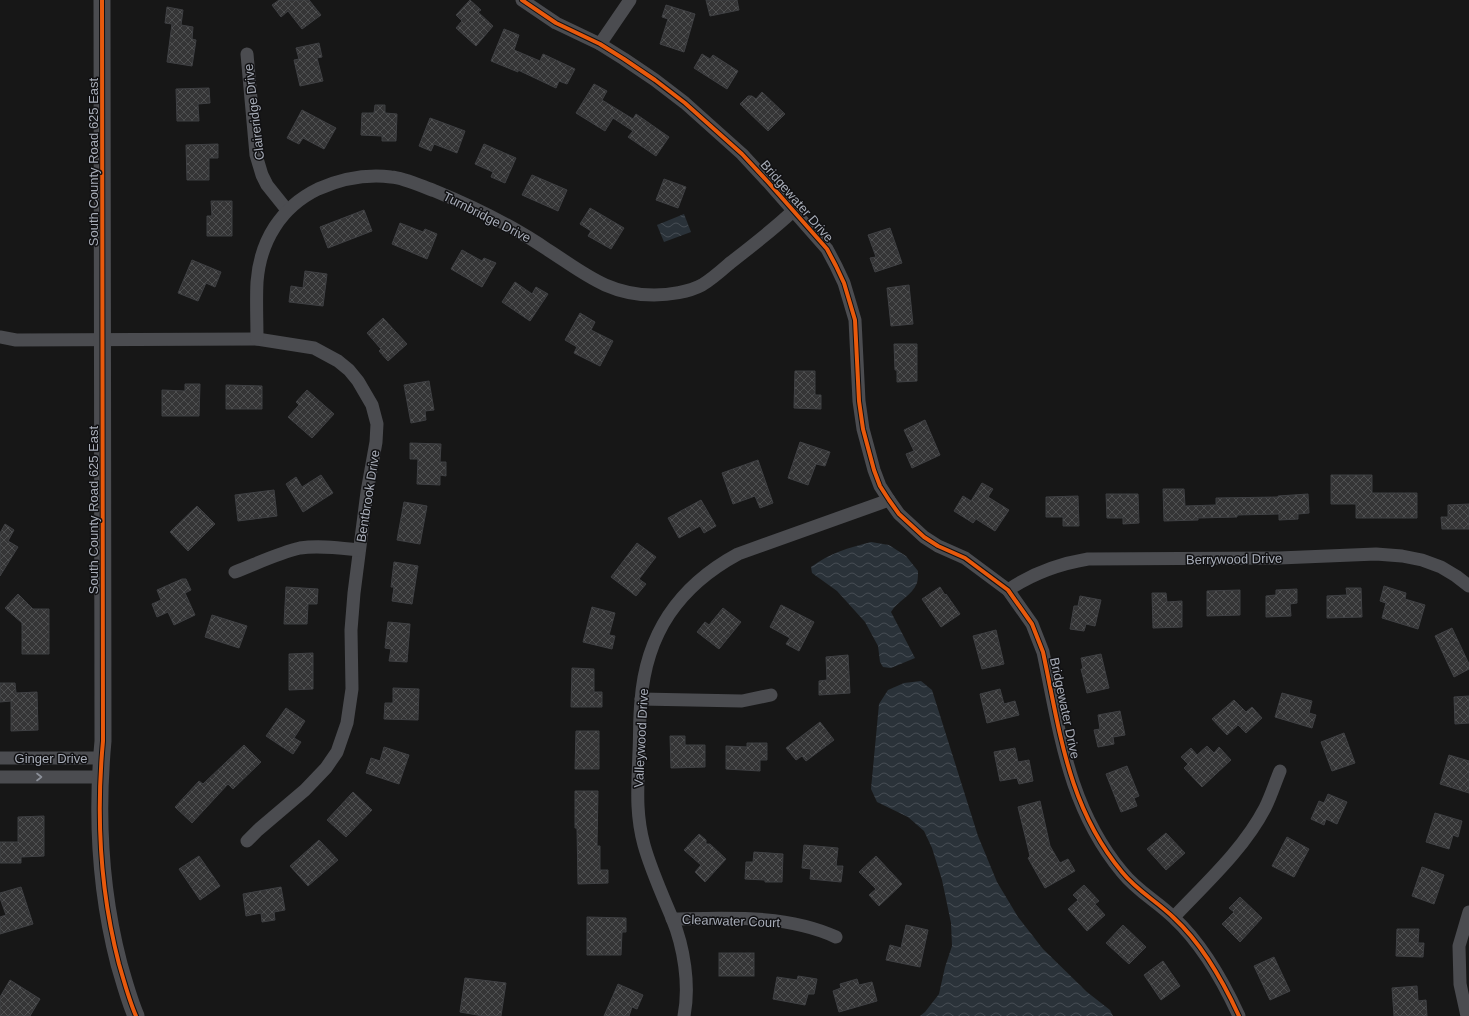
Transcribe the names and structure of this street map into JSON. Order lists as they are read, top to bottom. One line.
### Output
{"streets":{"street":["Claireridge Drive","South County Road 625 East","Bridgewater Drive","Turnbridge Drive","Bentbrook Drive","Berrywood Drive","Valleywood Drive","Ginger Drive","Clearwater Court"]},"crossings":[["Claireridge Drive","Turnbridge Drive"],["South County Road 625 East","Bentbrook Drive"],["South County Road 625 East","Ginger Drive"],["Bridgewater Drive","Turnbridge Drive"],["Bridgewater Drive","Berrywood Drive"],["Bridgewater Drive","Valleywood Drive"],["Turnbridge Drive","Bentbrook Drive"],["Valleywood Drive","Clearwater Court"]]}
